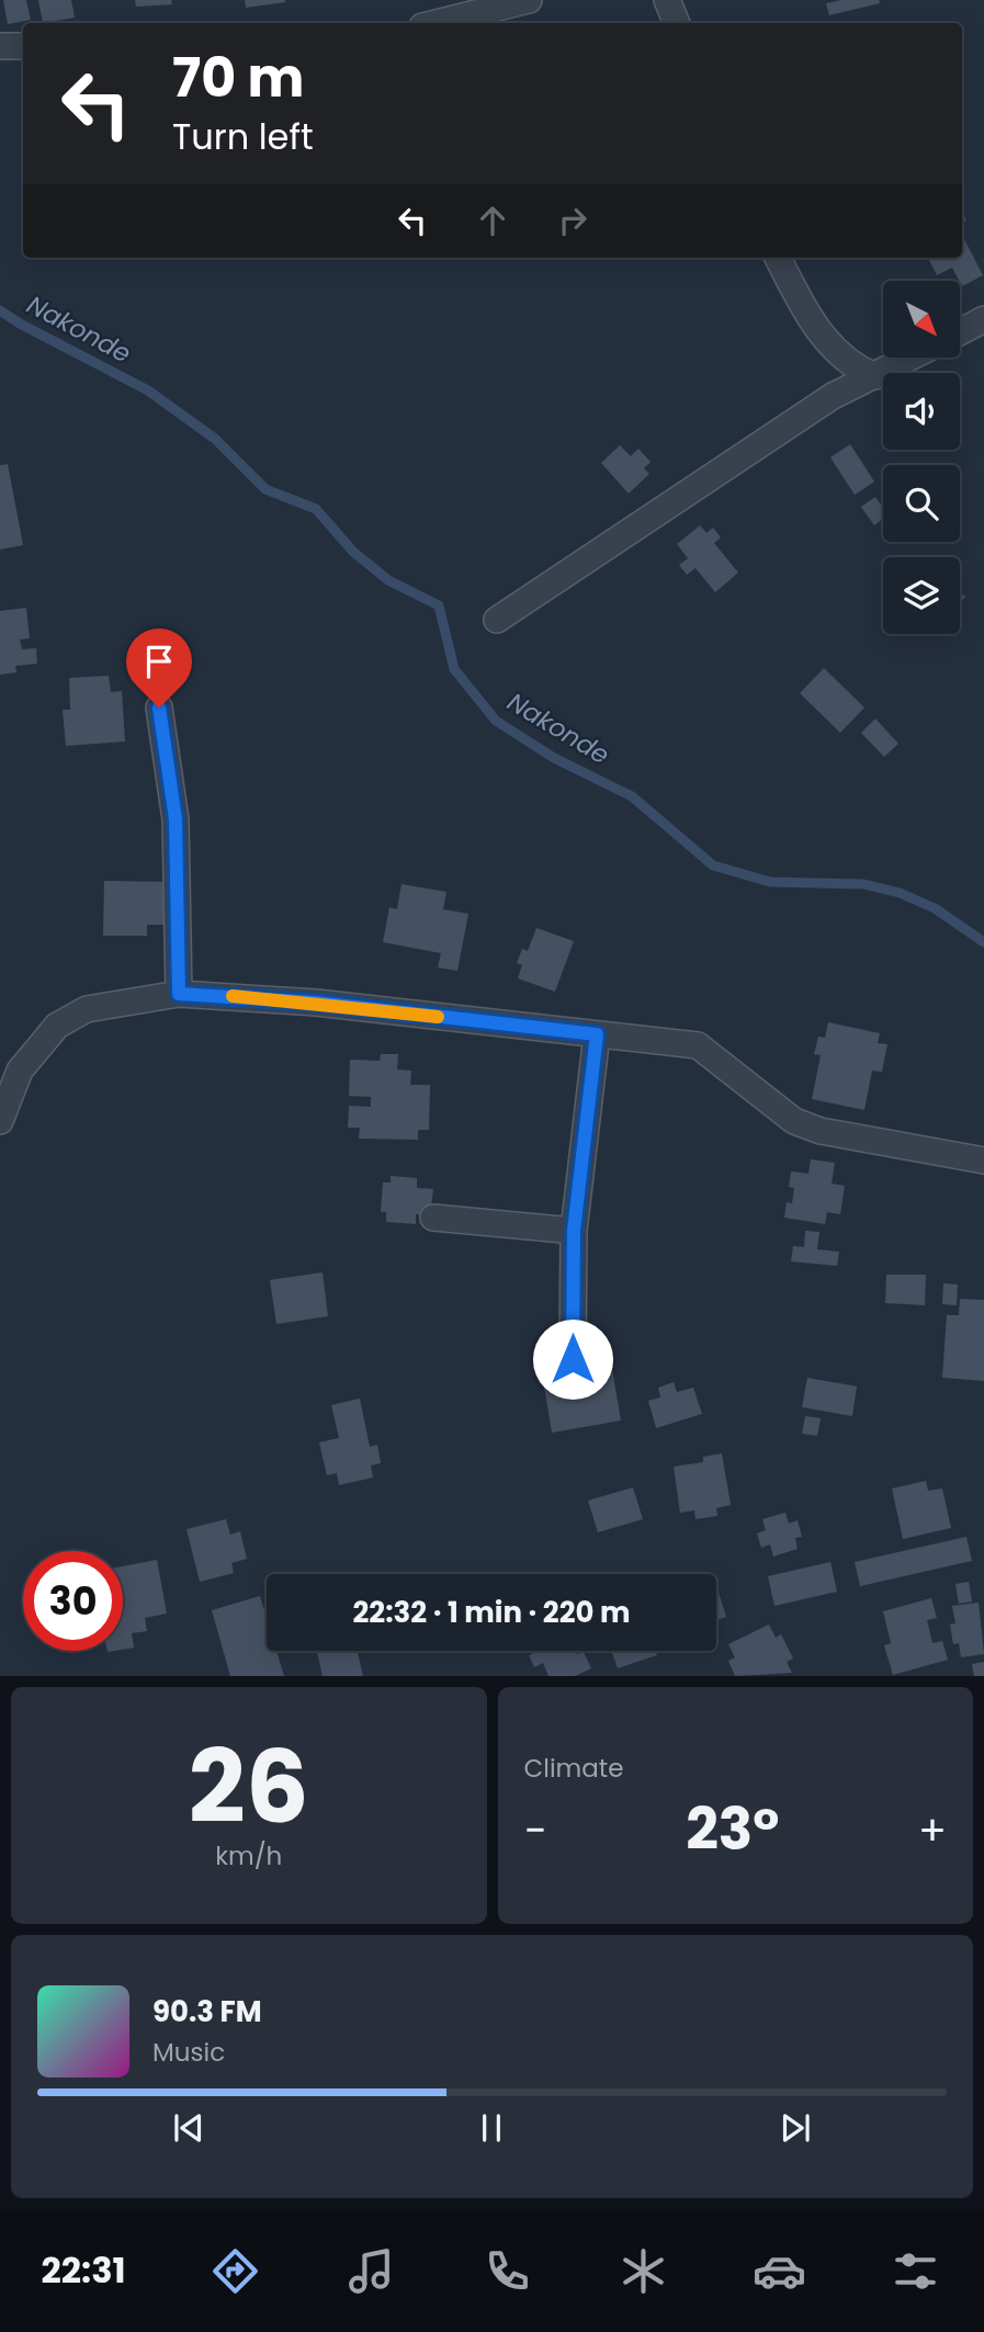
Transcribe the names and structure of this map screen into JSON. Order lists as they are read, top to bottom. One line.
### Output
{"water":["Nakonde"],"north":"bottom right","page":{"turn":["70 m","Turn left"],"limit":"30","trip":"22:32 · 1 min · 220 m","tile":[["26","km/h"],"Climate"],"heat":["−","23°","+"],"song":["90.3 FM","Music"],"tabs":"22:31"}}
